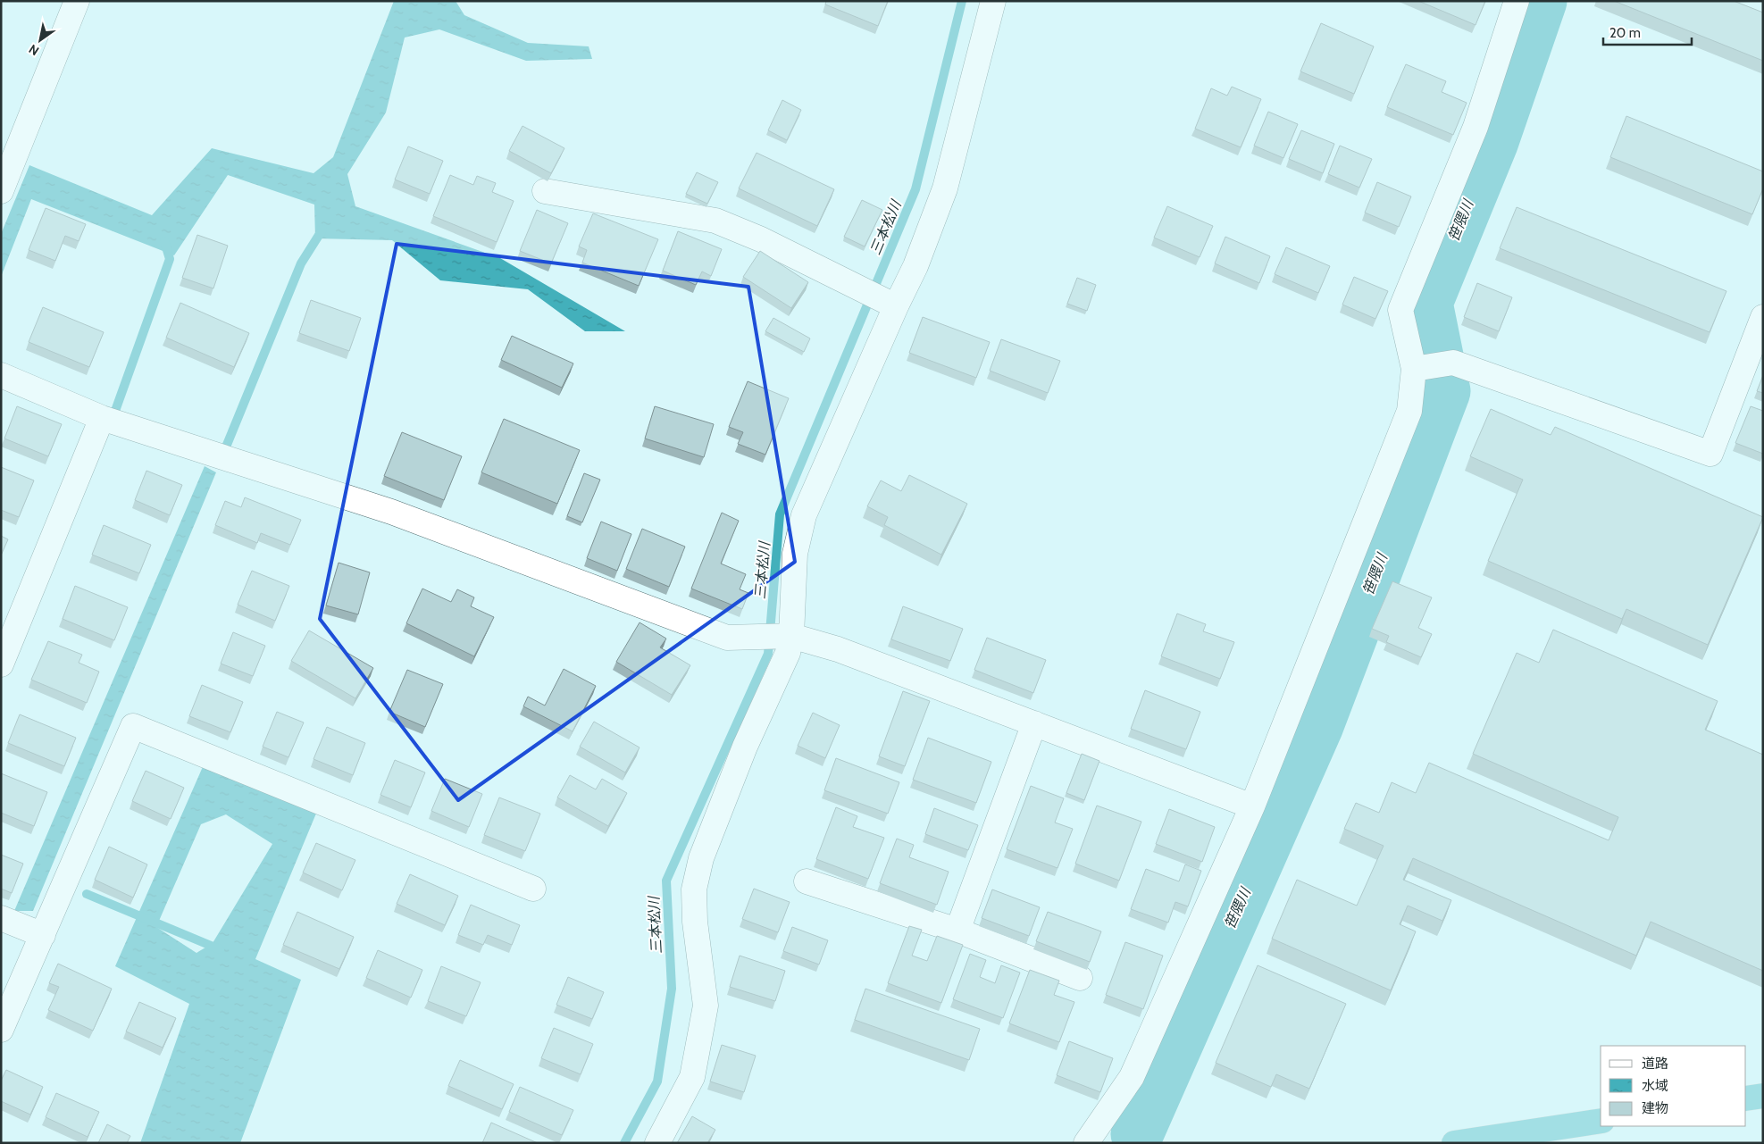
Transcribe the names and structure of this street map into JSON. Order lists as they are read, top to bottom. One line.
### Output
{"water":["笹隈川","三本松川"],"legend":["道路","水域","建物"],"scale_bar":"20 m","north":"bottom left"}
